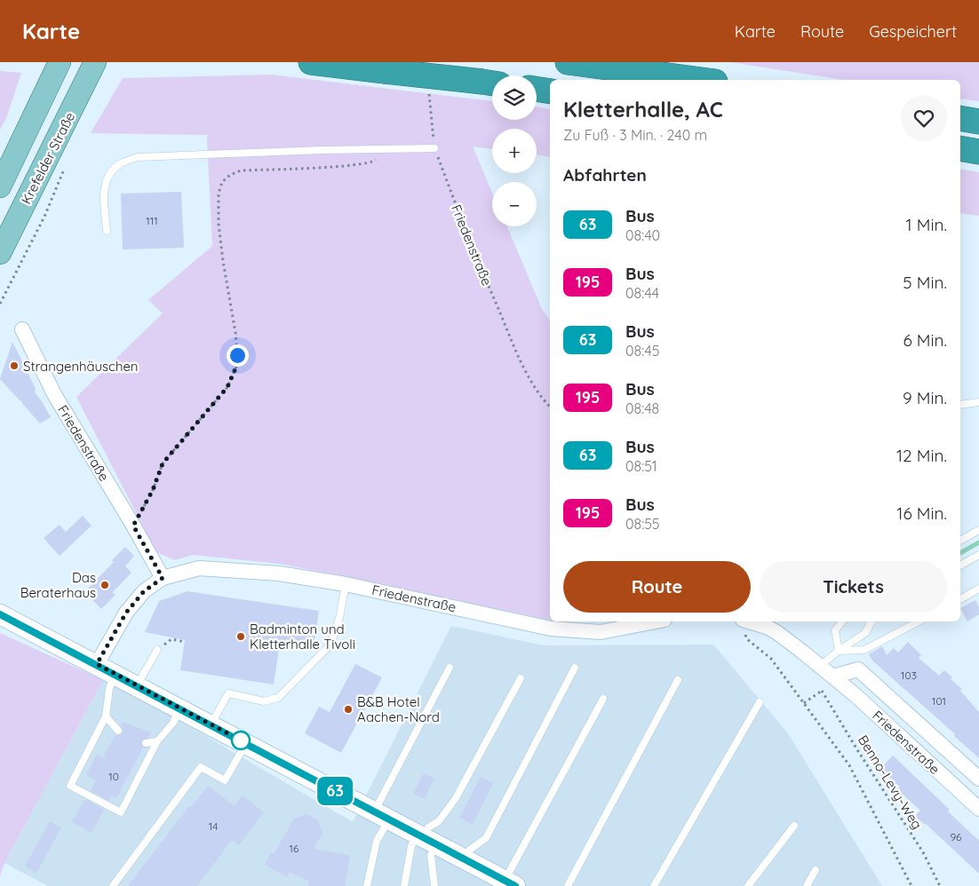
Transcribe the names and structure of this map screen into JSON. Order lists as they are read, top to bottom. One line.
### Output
{"streets":{"main road":["Krefelder Straße"],"street":["Friedenstraße"],"path":["Benno-Levy-Weg"]},"places":["Strangenhäuschen","Das Beraterhaus","Badminton und Kletterhalle Tivoli","B&B Hotel Aachen-Nord"],"lines":["bus line 63"],"house_numbers":["111","103","101","10","14","96","16"],"page":{"header":"Karte","nav":["Karte","Route","Gespeichert"],"on_map":"63","map_buttons":["+","−"],"heading":[["Kletterhalle, AC","Zu Fuß · 3 Min. · 240 m"],"Abfahrten"],"list":[{"mark":"63","name":"Bus","note":"08:40","value":"1 Min."},{"mark":"195","name":"Bus","note":"08:44","value":"5 Min."},{"mark":"63","name":"Bus","note":"08:45","value":"6 Min."},{"mark":"195","name":"Bus","note":"08:48","value":"9 Min."},{"mark":"63","name":"Bus","note":"08:51","value":"12 Min."},{"mark":"195","name":"Bus","note":"08:55","value":"16 Min."}],"buttons":["Route","Tickets"]}}
